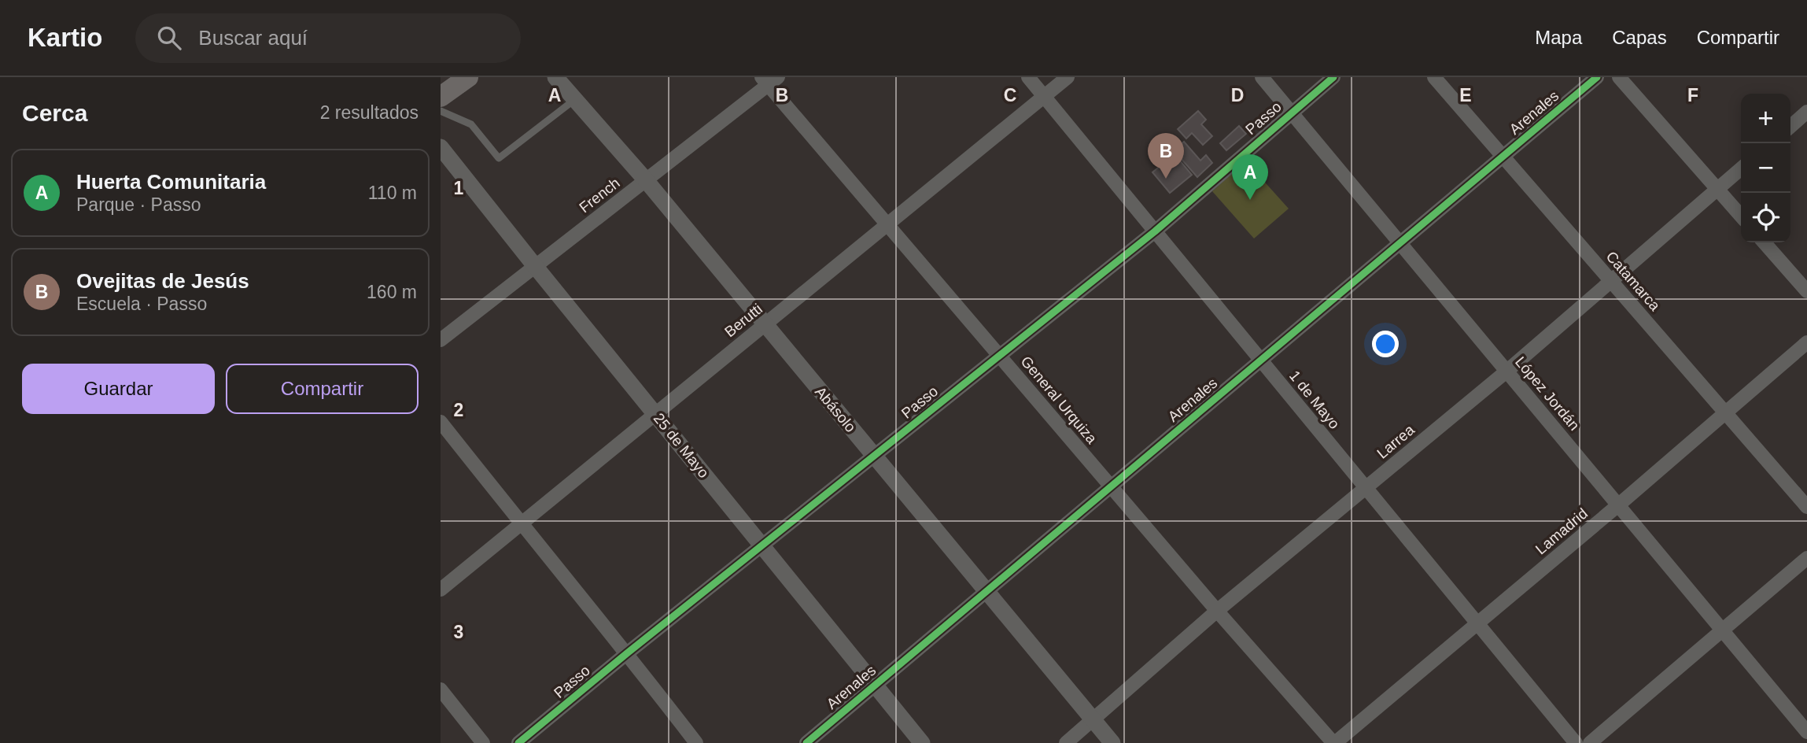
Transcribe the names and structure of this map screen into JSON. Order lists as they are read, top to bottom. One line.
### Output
{"streets":{"street":["Arenales","Passo","French","Catamarca","Berutti","López Jordán","General Urquiza","1 de Mayo","Abásolo","Larrea","25 de Mayo","Lamadrid"]},"crossings":[["Arenales","Catamarca"],["Arenales","López Jordán"],["Arenales","General Urquiza"],["Arenales","1 de Mayo"],["Arenales","Abásolo"],["Arenales","25 de Mayo"],["Passo","López Jordán"],["Passo","General Urquiza"],["Passo","1 de Mayo"],["Passo","Abásolo"],["Passo","25 de Mayo"],["French","General Urquiza"],["French","Abásolo"],["French","25 de Mayo"],["Catamarca","Larrea"],["Catamarca","Lamadrid"],["Berutti","General Urquiza"],["Berutti","1 de Mayo"],["Berutti","Abásolo"],["Berutti","25 de Mayo"],["López Jordán","Larrea"],["López Jordán","Lamadrid"],["General Urquiza","Larrea"],["General Urquiza","Lamadrid"],["1 de Mayo","Larrea"],["1 de Mayo","Lamadrid"],["Abásolo","Larrea"]],"page":{"header":"Kartio","search":"Buscar aquí","nav":["Mapa","Capas","Compartir"],"heading":["Cerca","2 resultados"],"map_buttons":["+","−"],"pins":["B","A"],"list":[{"mark":"A","name":"Huerta Comunitaria","note":"Parque · Passo","value":"110 m"},{"mark":"B","name":"Ovejitas de Jesús","note":"Escuela · Passo","value":"160 m"}],"buttons":["Guardar","Compartir"]},"grid":{"columns":["A","B","C","D","E","F"],"rows":["1","2","3"]}}
